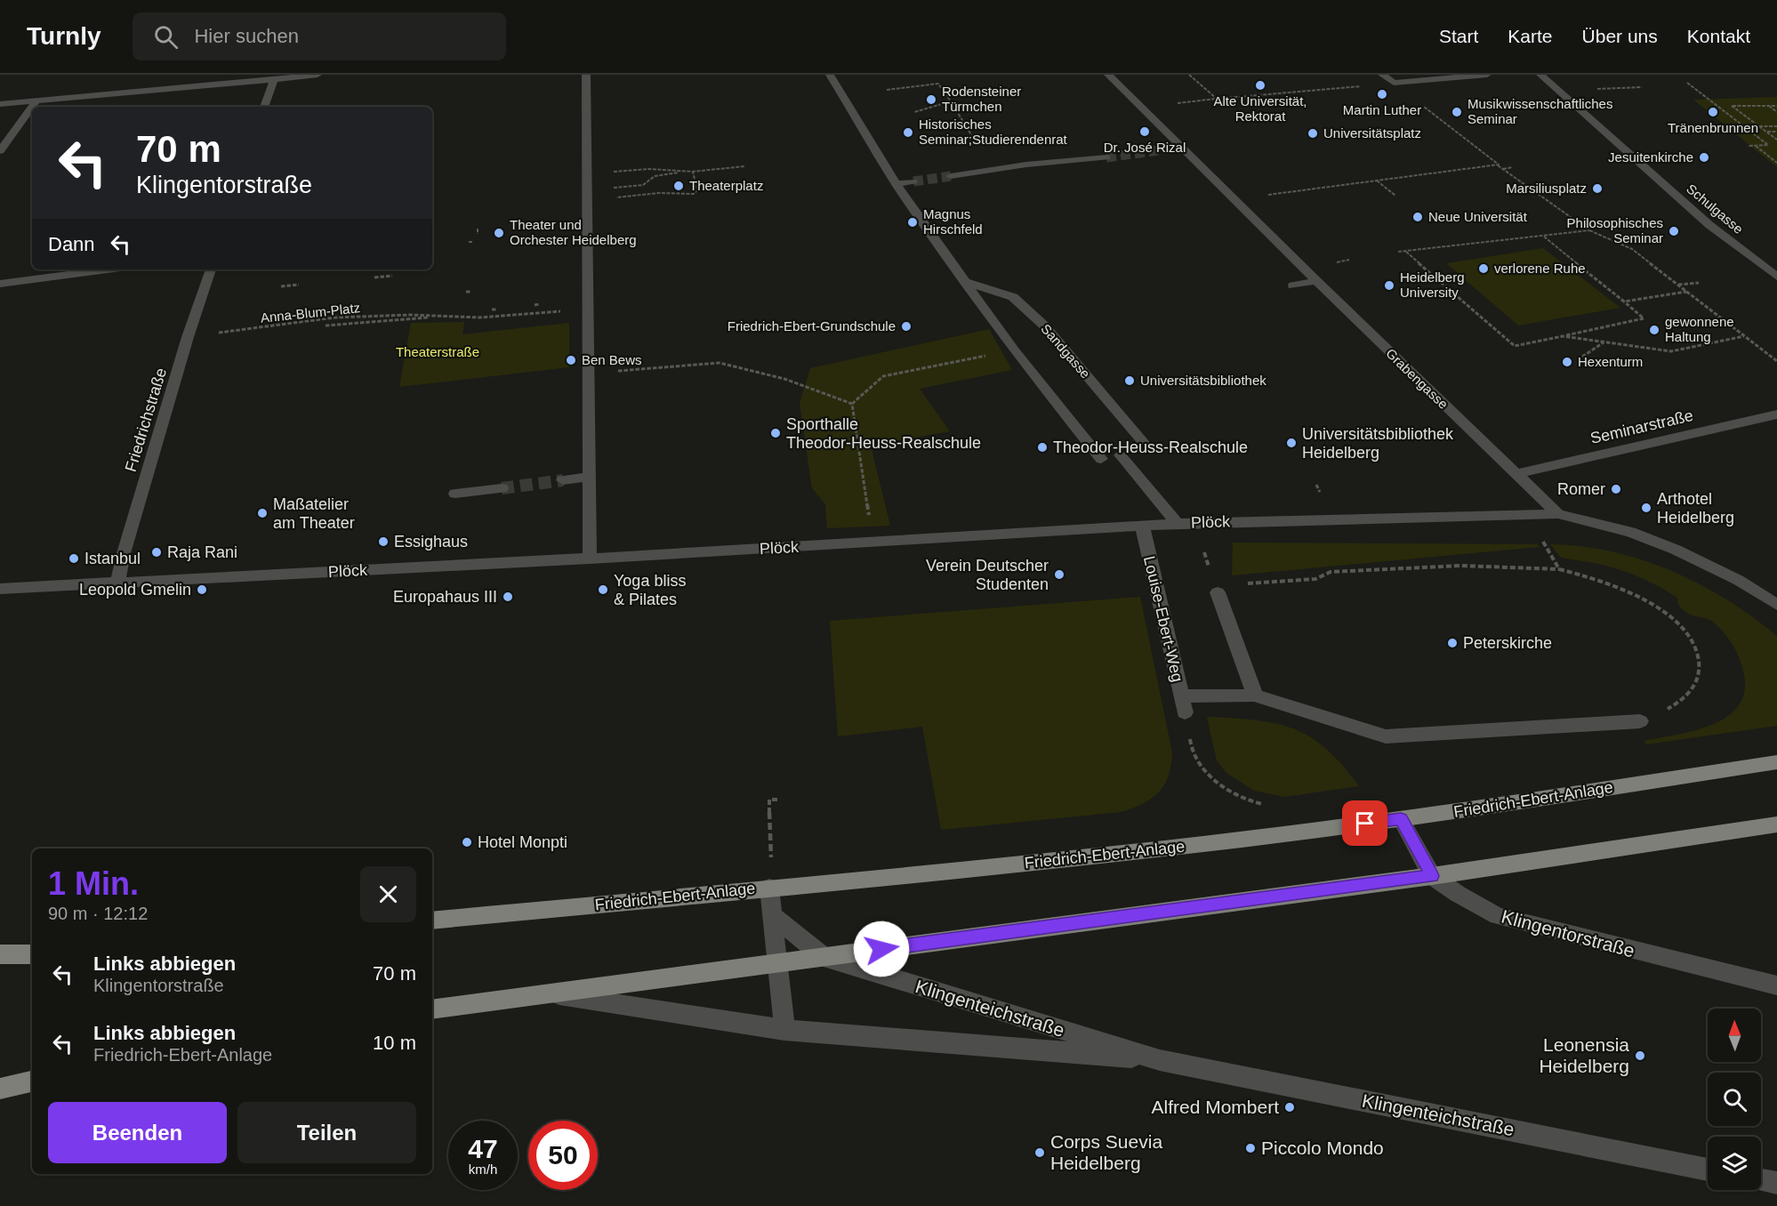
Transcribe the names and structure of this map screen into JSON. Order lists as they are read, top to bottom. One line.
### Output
{"streets":{"main road":["Friedrich-Ebert-Anlage"],"street":["Schulgasse","Sandgasse","Grabengasse","Friedrichstraße","Seminarstraße","Plöck","Louise-Ebert-Weg","Klingentorstraße","Klingenteichstraße"],"path":["Anna-Blum-Platz"]},"crossings":[["Anna-Blum-Platz","Friedrichstraße"],["Grabengasse","Seminarstraße"],["Grabengasse","Plöck"],["Friedrichstraße","Plöck"],["Plöck","Louise-Ebert-Weg"],["Friedrich-Ebert-Anlage","Klingentorstraße"]],"parks":["Theaterstraße"],"places":["Alte Universität, Rektorat","Martin Luther","Rodensteiner Türmchen","Musikwissenschaftliches Seminar","Tränenbrunnen","Dr. José Rizal","Historisches Seminar;Studierendenrat","Universitätsplatz","Jesuitenkirche","Theaterplatz","Marsiliusplatz","Neue Universität","Magnus Hirschfeld","Philosophisches Seminar","Theater und Orchester Heidelberg","verlorene Ruhe","Heidelberg University","Friedrich-Ebert-Grundschule","gewonnene Haltung","Ben Bews","Hexenturm","Universitätsbibliothek","Sporthalle Theodor-Heuss-Realschule","Universitätsbibliothek Heidelberg","Theodor-Heuss-Realschule","Romer","Arthotel Heidelberg","Maßatelier am Theater","Essighaus","Raja Rani","Istanbul","Verein Deutscher Studenten","Leopold Gmelin","Yoga bliss & Pilates","Europahaus III","Peterskirche","Hotel Monpti","Leonensia Heidelberg","Alfred Mombert","Piccolo Mondo","Corps Suevia Heidelberg"],"north":"top","page":{"header":"Turnly","search":"Hier suchen","nav":["Start","Karte","Über uns","Kontakt"],"turn":["70 m","Klingentorstraße"],"then":"Dann","heading":["1 Min.","90 m · 12:12"],"list":[{"name":"Links abbiegen","note":"Klingentorstraße","value":"70 m"},{"name":"Links abbiegen","note":"Friedrich-Ebert-Anlage","value":"10 m"}],"buttons":["Beenden","Teilen"],"speed":"47 km/h","limit":"50"}}
